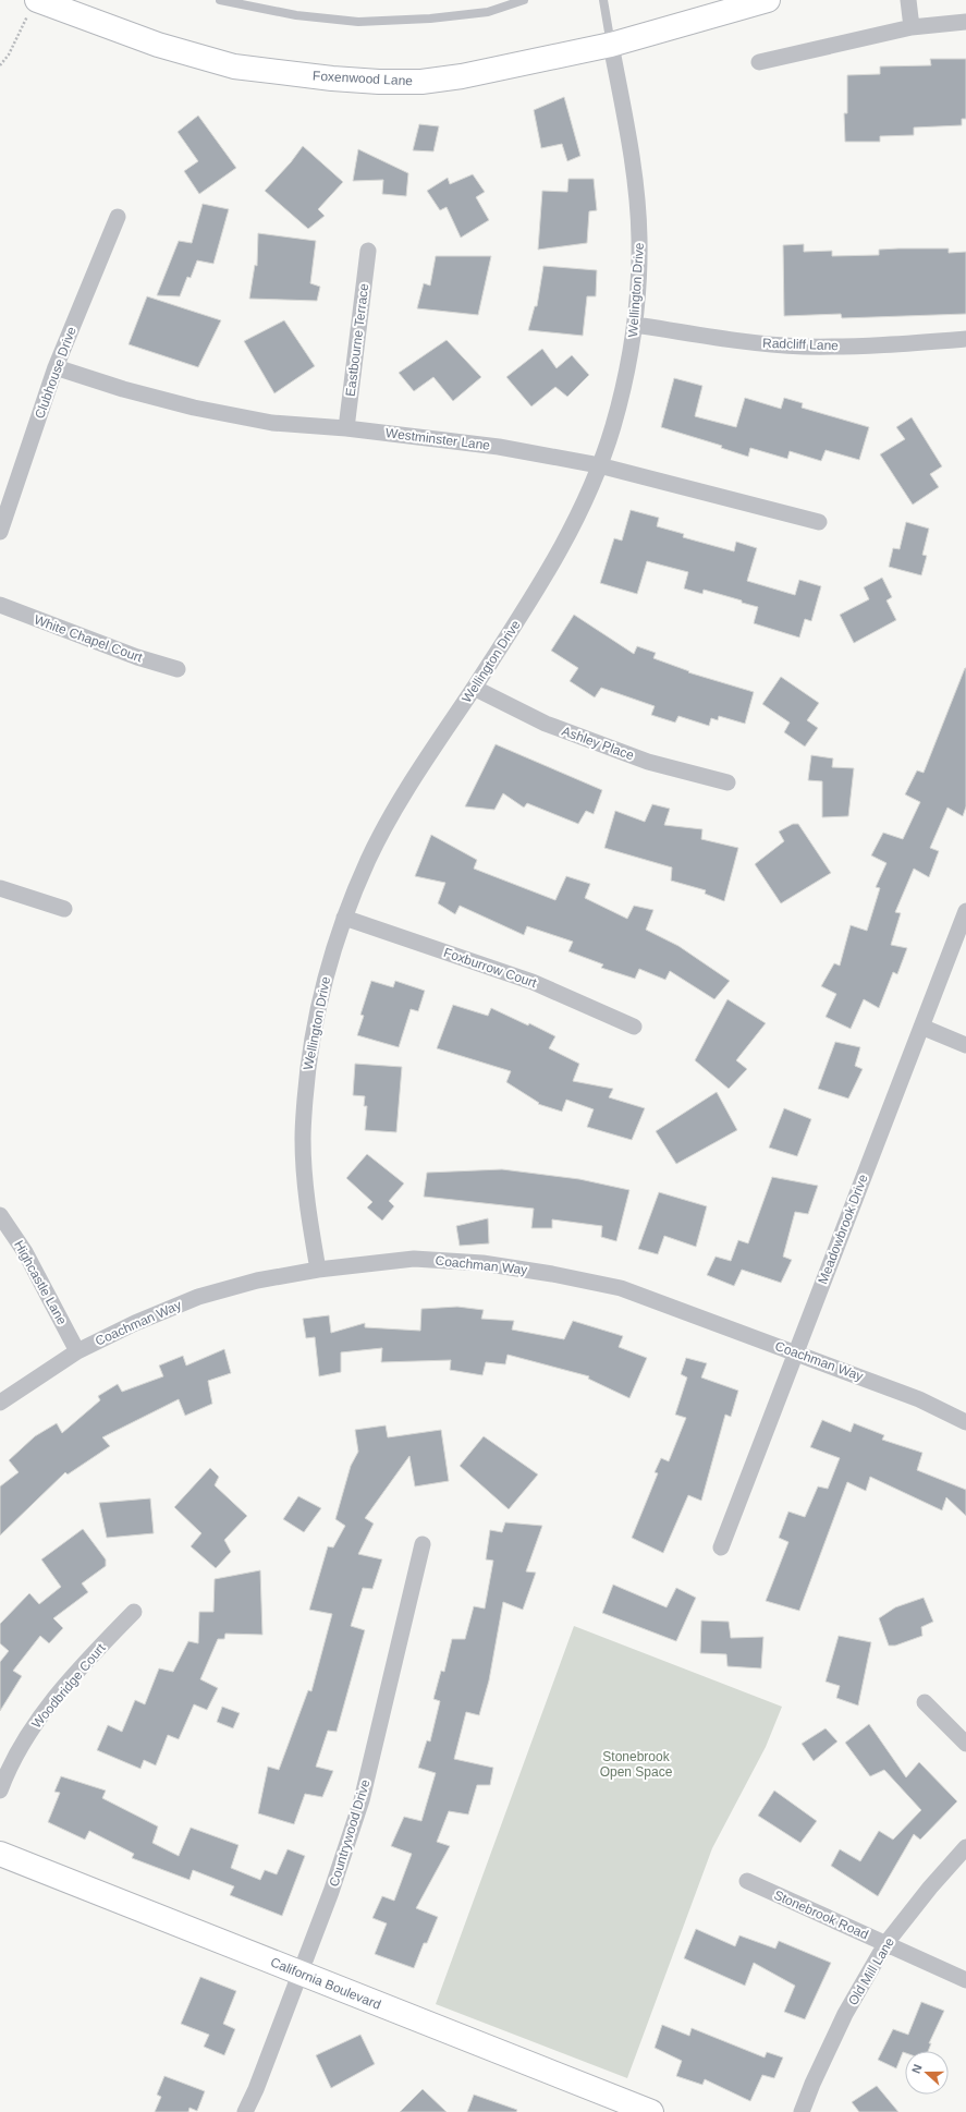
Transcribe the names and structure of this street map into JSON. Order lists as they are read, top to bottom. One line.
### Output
{"streets":{"street":["Foxenwood Lane","Wellington Drive","Eastbourne Terrace","Radcliff Lane","Clubhouse Drive","Westminster Lane","White Chapel Court","Ashley Place","Foxburrow Court","Meadowbrook Drive","Coachman Way","Highcastle Lane","Woodbridge Court","Countrywood Drive","Stonebrook Road","Old Mill Lane","California Boulevard"]},"crossings":[["Foxenwood Lane","Wellington Drive"],["Wellington Drive","Radcliff Lane"],["Wellington Drive","Westminster Lane"],["Wellington Drive","Ashley Place"],["Wellington Drive","Foxburrow Court"],["Wellington Drive","Coachman Way"],["Eastbourne Terrace","Westminster Lane"],["Clubhouse Drive","Westminster Lane"],["Meadowbrook Drive","Coachman Way"],["Coachman Way","Highcastle Lane"],["Countrywood Drive","California Boulevard"],["Stonebrook Road","Old Mill Lane"]],"parks":["Stonebrook Open Space"],"north":"left"}
